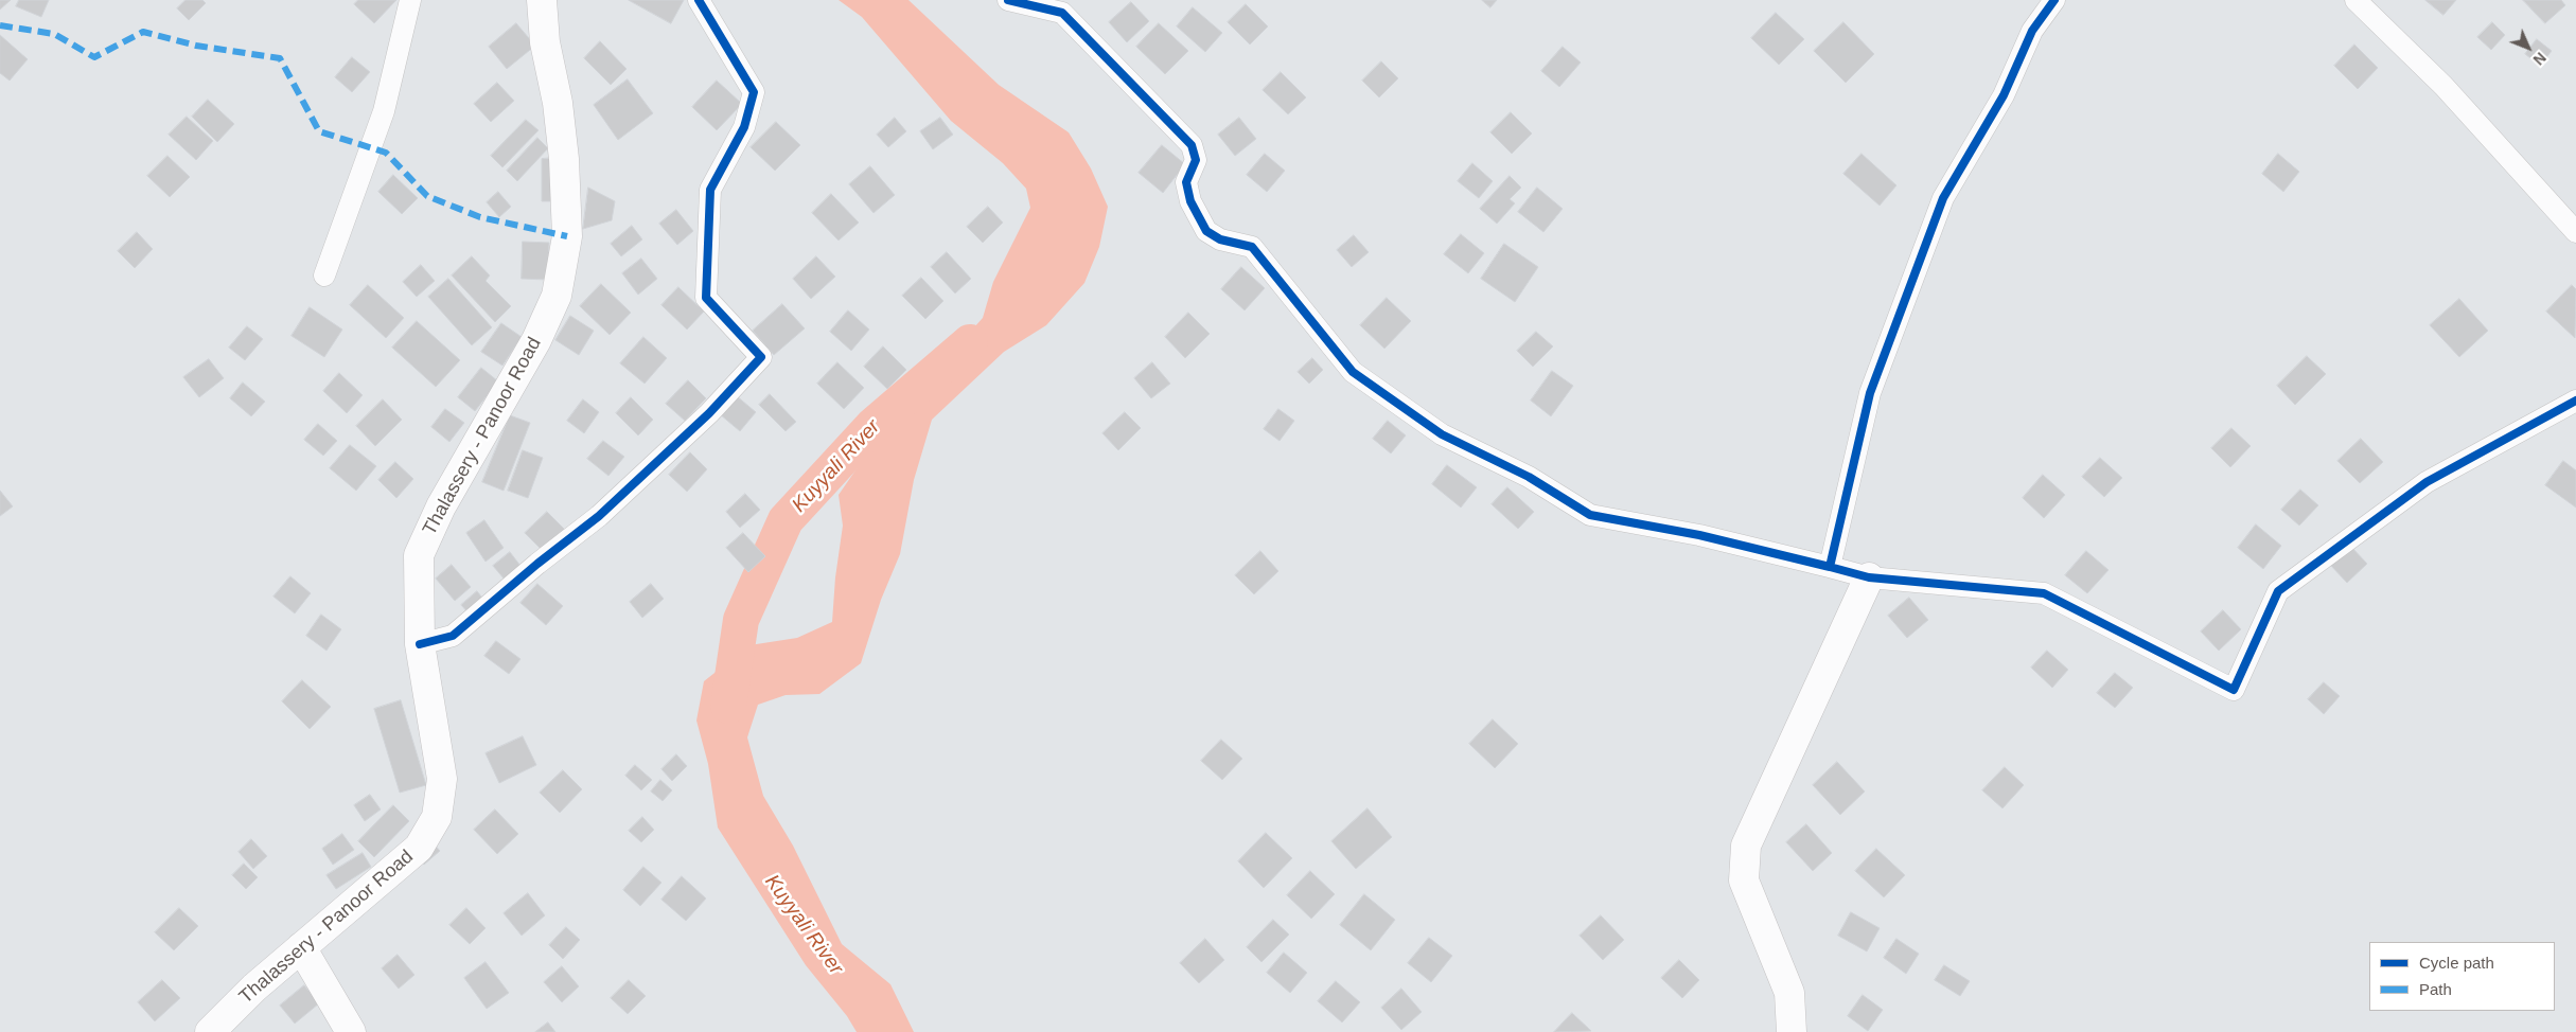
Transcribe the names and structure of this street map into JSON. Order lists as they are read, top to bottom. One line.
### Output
{"streets":{"main road":["Thalassery - Panoor Road"]},"water":["Kuyyali River"],"legend":["Cycle path","Path"],"north":"bottom right"}
